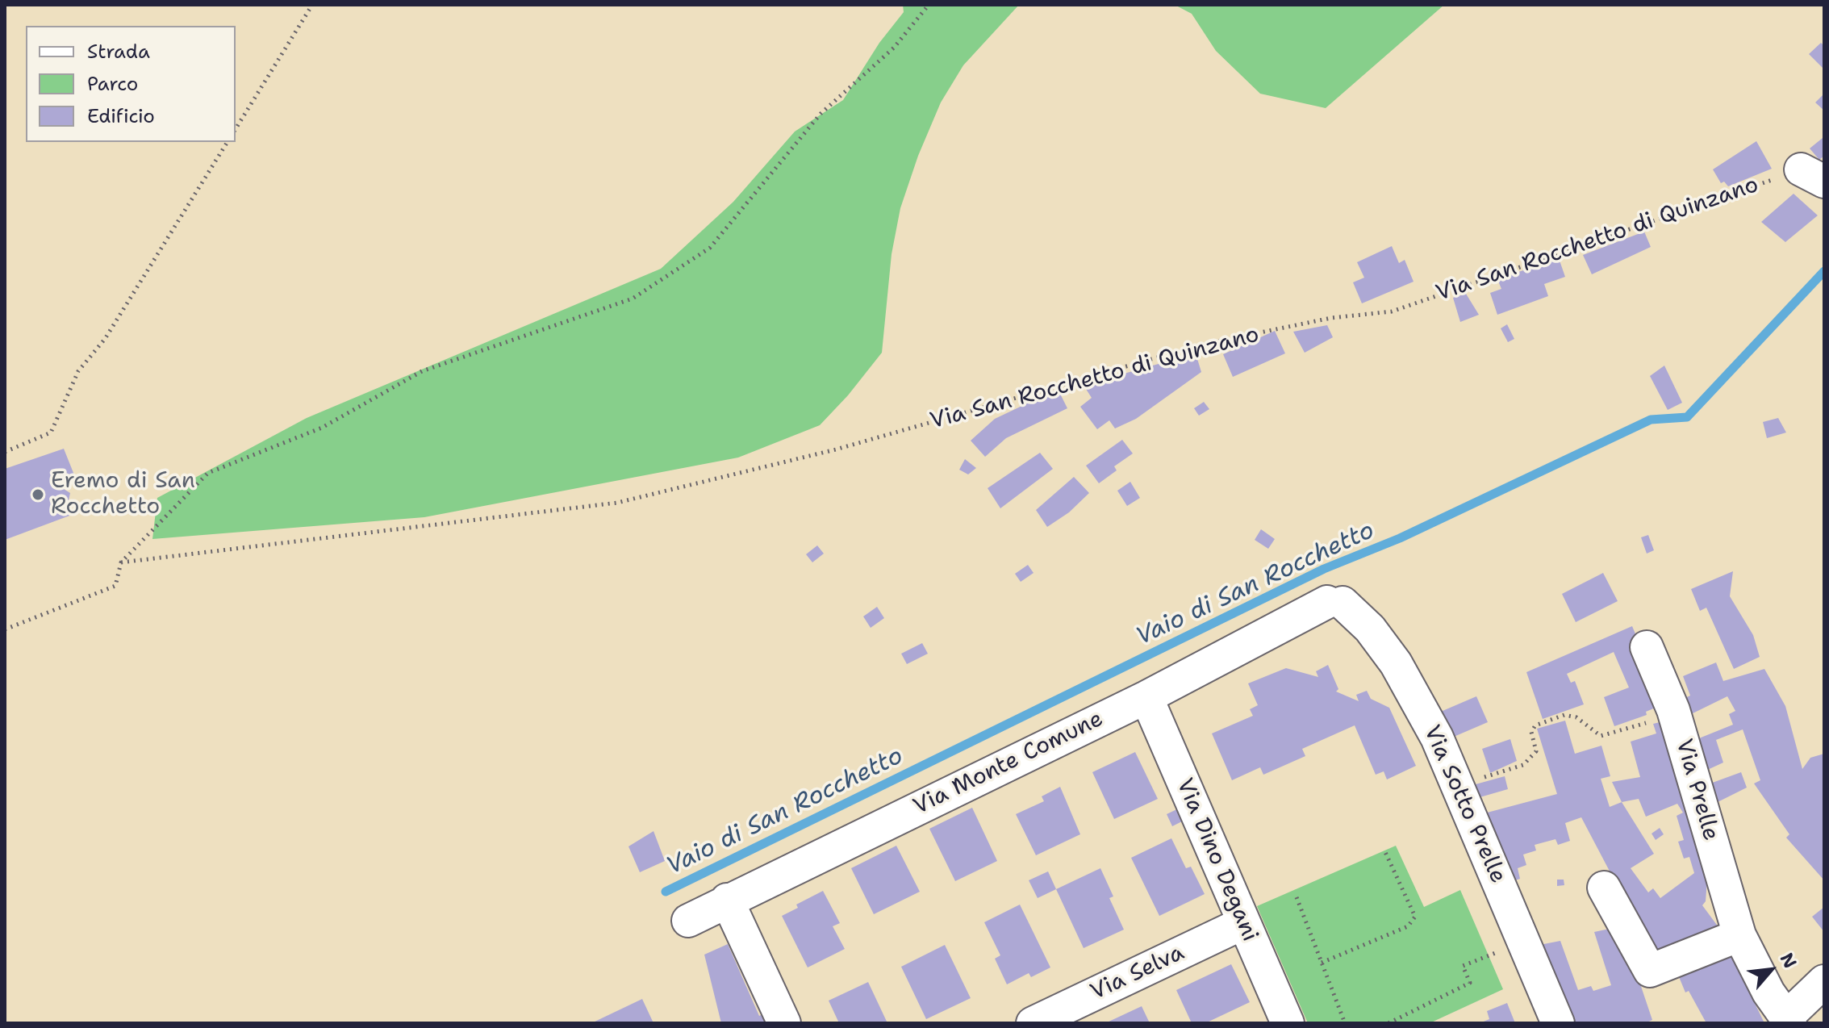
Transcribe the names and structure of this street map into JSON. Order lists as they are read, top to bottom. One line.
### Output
{"streets":{"street":["Via Monte Comune","Via Prelle","Via Sotto Prelle","Via Dino Degani","Via Selva"],"path":["Via San Rocchetto di Quinzano"]},"crossings":[["Via Monte Comune","Via Sotto Prelle"],["Via Monte Comune","Via Dino Degani"],["Via Dino Degani","Via Selva"]],"water":["Vaio di San Rocchetto"],"places":["Eremo di San Rocchetto"],"legend":["Strada","Parco","Edificio"],"north":"top right"}
